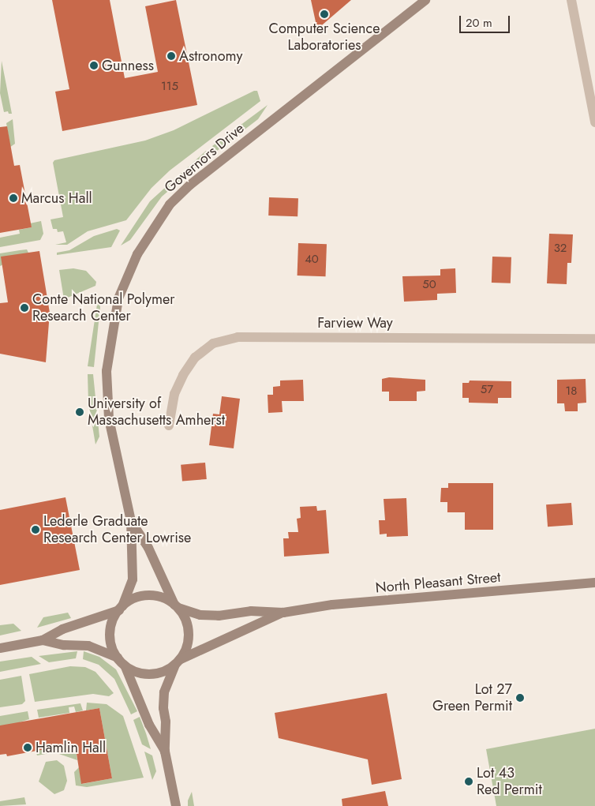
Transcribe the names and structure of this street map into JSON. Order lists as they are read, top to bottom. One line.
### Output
{"streets":{"main road":["Governors Drive","North Pleasant Street"],"street":["Farview Way"]},"crossings":[["Governors Drive","North Pleasant Street"]],"places":["Computer Science Laboratories","Astronomy","Gunness","Marcus Hall","Conte National Polymer Research Center","University of Massachusetts Amherst","Lederle Graduate Research Center Lowrise","Lot 27 Green Permit","Hamlin Hall","Lot 43 Red Permit"],"house_numbers":["115","32","40","50","57","18"],"scale_bar":"20 m"}
